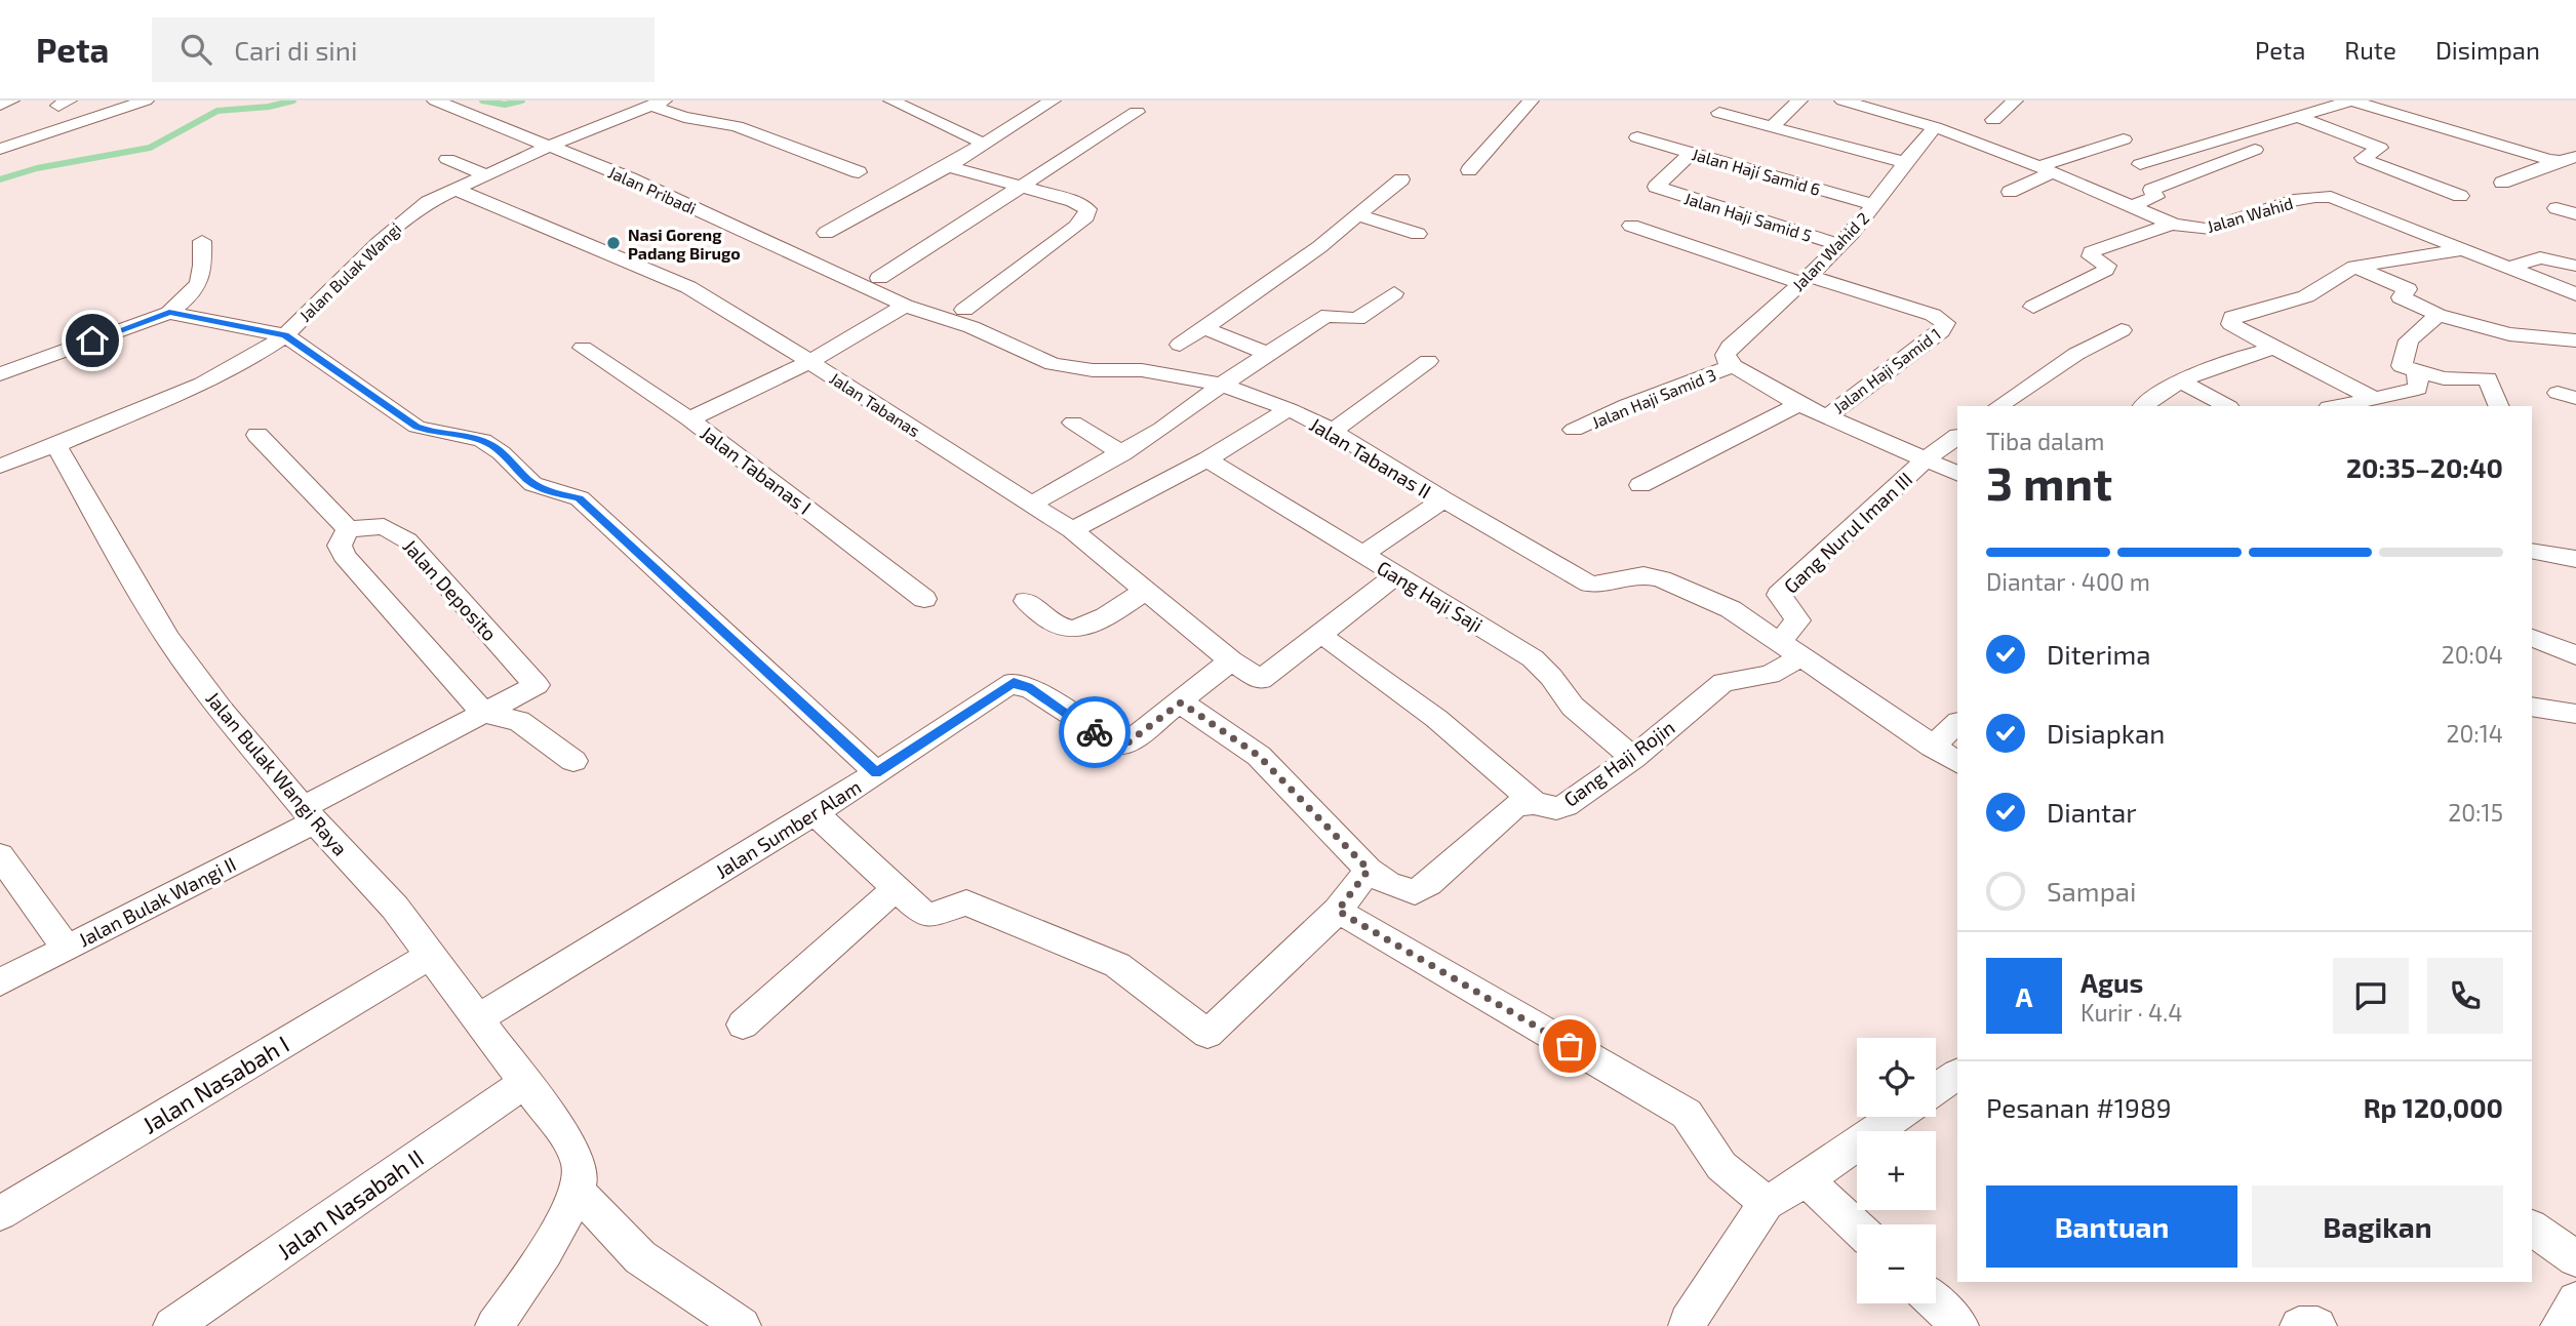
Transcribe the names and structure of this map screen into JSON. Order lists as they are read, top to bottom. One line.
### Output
{"streets":{"street":["Jalan Haji Samid 6","Jalan Pribadi","Jalan Wahid","Jalan Haji Samid 5","Jalan Wahid 2","Jalan Bulak Wangi","Jalan Haji Samid 1","Jalan Haji Samid 3","Jalan Tabanas","Jalan Tabanas II","Jalan Tabanas I","Gang Nurul Iman III","Jalan Deposito","Gang Haji Saji","Gang Haji Rojin","Jalan Bulak Wangi Raya","Jalan Sumber Alam","Jalan Bulak Wangi II","Jalan Nasabah I","Jalan Nasabah II"]},"crossings":[["Jalan Haji Samid 6","Jalan Haji Samid 5"],["Jalan Haji Samid 6","Jalan Wahid 2"],["Jalan Pribadi","Jalan Bulak Wangi"],["Jalan Pribadi","Jalan Tabanas II"],["Jalan Wahid","Jalan Wahid 2"],["Jalan Haji Samid 5","Jalan Wahid 2"],["Jalan Wahid 2","Jalan Haji Samid 1"],["Jalan Wahid 2","Jalan Haji Samid 3"],["Jalan Bulak Wangi","Jalan Tabanas"],["Jalan Bulak Wangi","Jalan Bulak Wangi Raya"],["Jalan Tabanas","Gang Haji Saji"],["Jalan Tabanas","Jalan Sumber Alam"],["Jalan Tabanas II","Gang Nurul Iman III"],["Jalan Tabanas II","Gang Haji Rojin"],["Gang Nurul Iman III","Gang Haji Rojin"],["Gang Haji Saji","Gang Haji Rojin"],["Jalan Bulak Wangi Raya","Jalan Sumber Alam"],["Jalan Bulak Wangi Raya","Jalan Bulak Wangi II"],["Jalan Bulak Wangi Raya","Jalan Nasabah I"],["Jalan Bulak Wangi Raya","Jalan Nasabah II"]],"places":["Nasi Goreng Padang Birugo"],"page":{"header":"Peta","search":"Cari di sini","nav":["Peta","Rute","Disimpan"],"heading":["3 mnt","Tiba dalam","20:35–20:40"],"panel":["Agus","Kurir · 4.4","Pesanan #1989","Rp 120,000"],"bar":"Diantar · 400 m","list":[["Diterima","20:04"],["Disiapkan","20:14"],["Diantar","20:15"],"Sampai"],"round":"A","map_buttons":["+","−"],"buttons":["Bantuan","Bagikan"]}}
